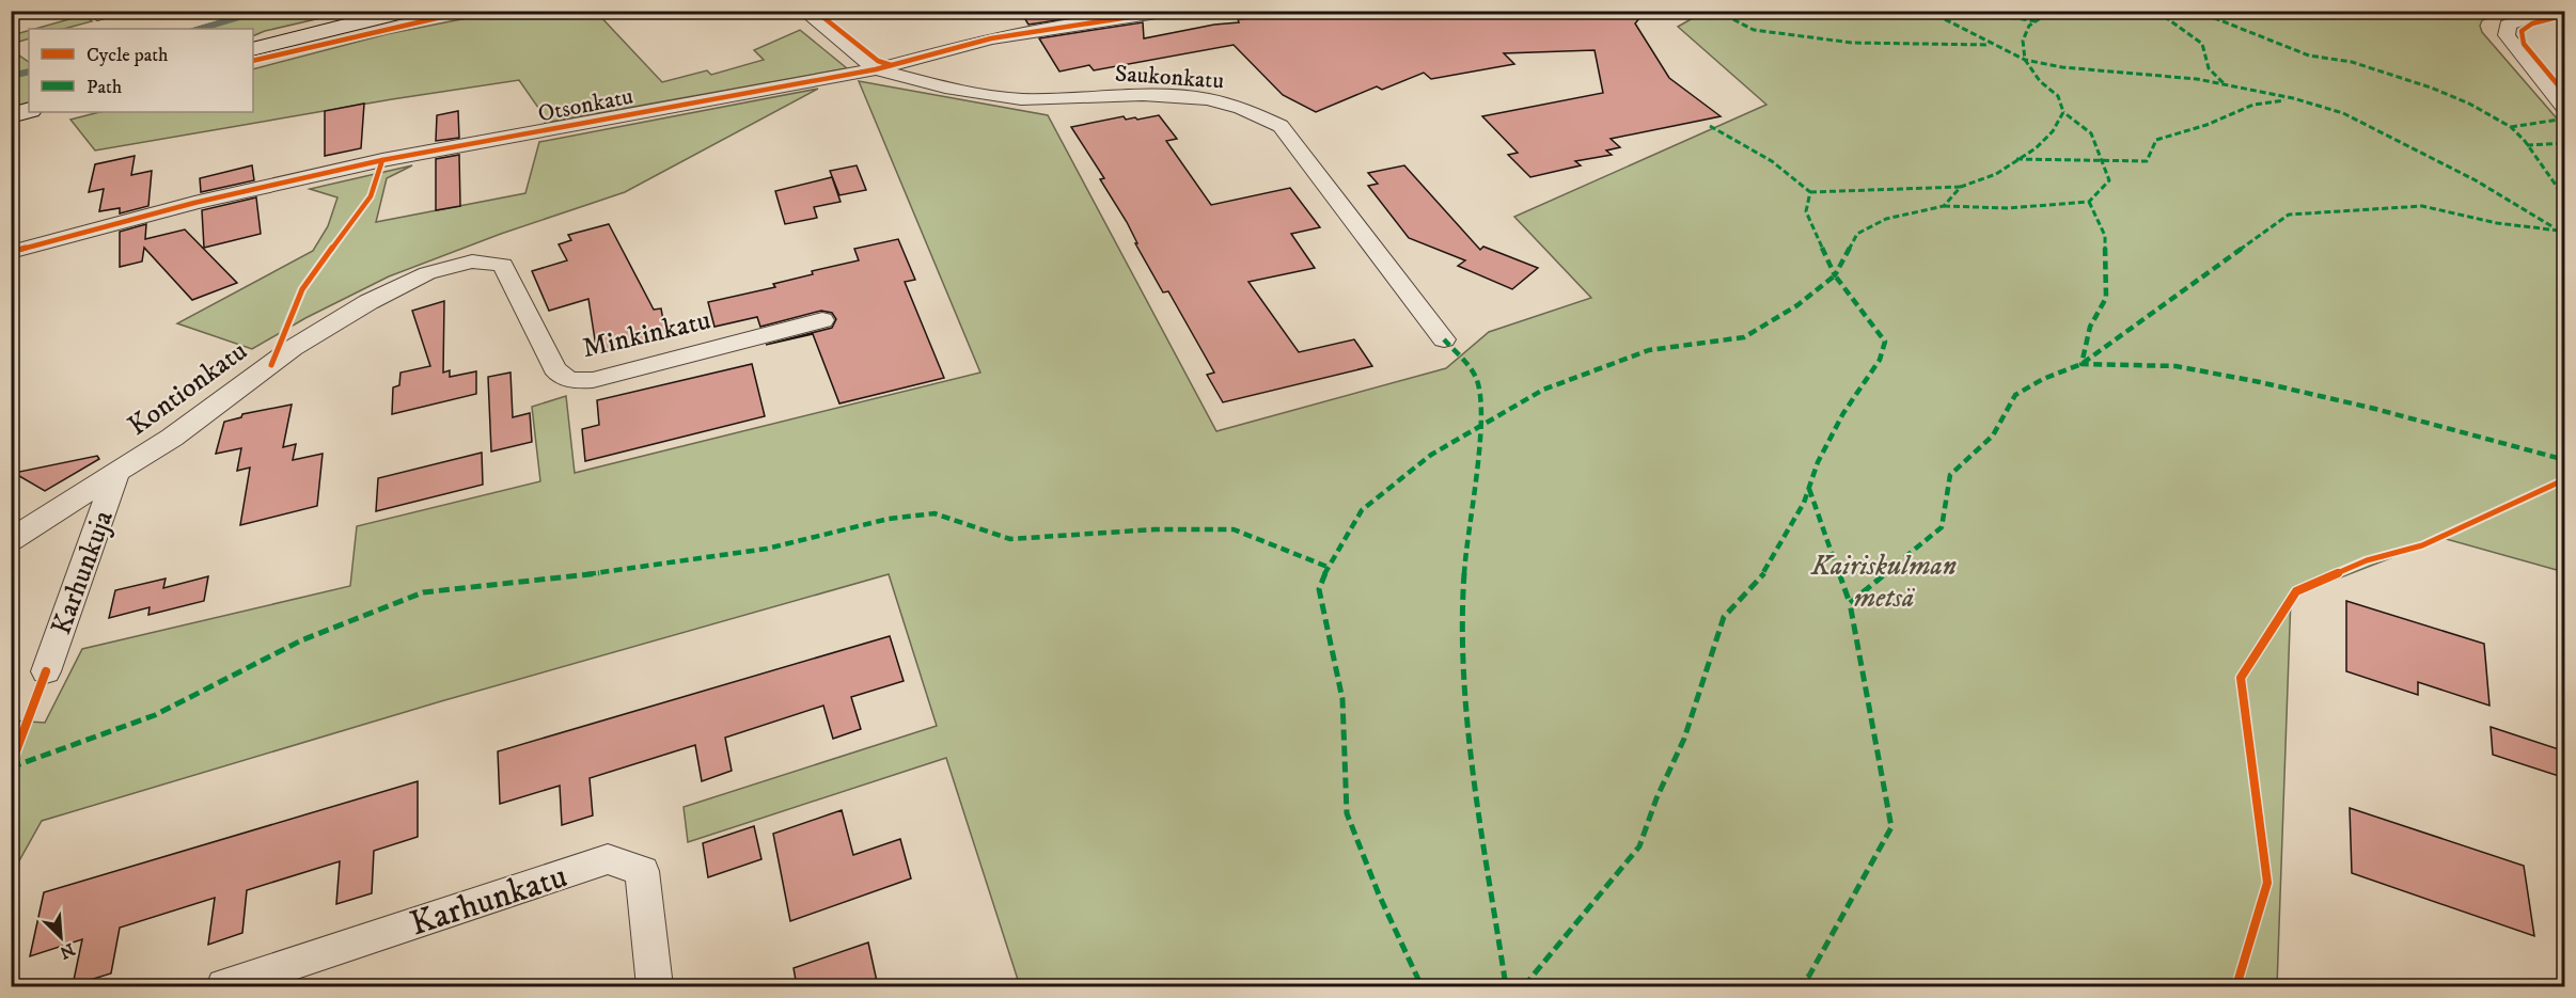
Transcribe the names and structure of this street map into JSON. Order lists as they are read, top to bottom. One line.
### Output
{"streets":{"street":["Saukonkatu","Otsonkatu","Minkinkatu","Kontionkatu","Karhunkuja","Karhunkatu"]},"crossings":[["Saukonkatu","Otsonkatu"],["Minkinkatu","Kontionkatu"],["Kontionkatu","Karhunkuja"]],"parks":["Kairiskulman metsä"],"legend":["Cycle path","Path"],"north":"bottom right"}
